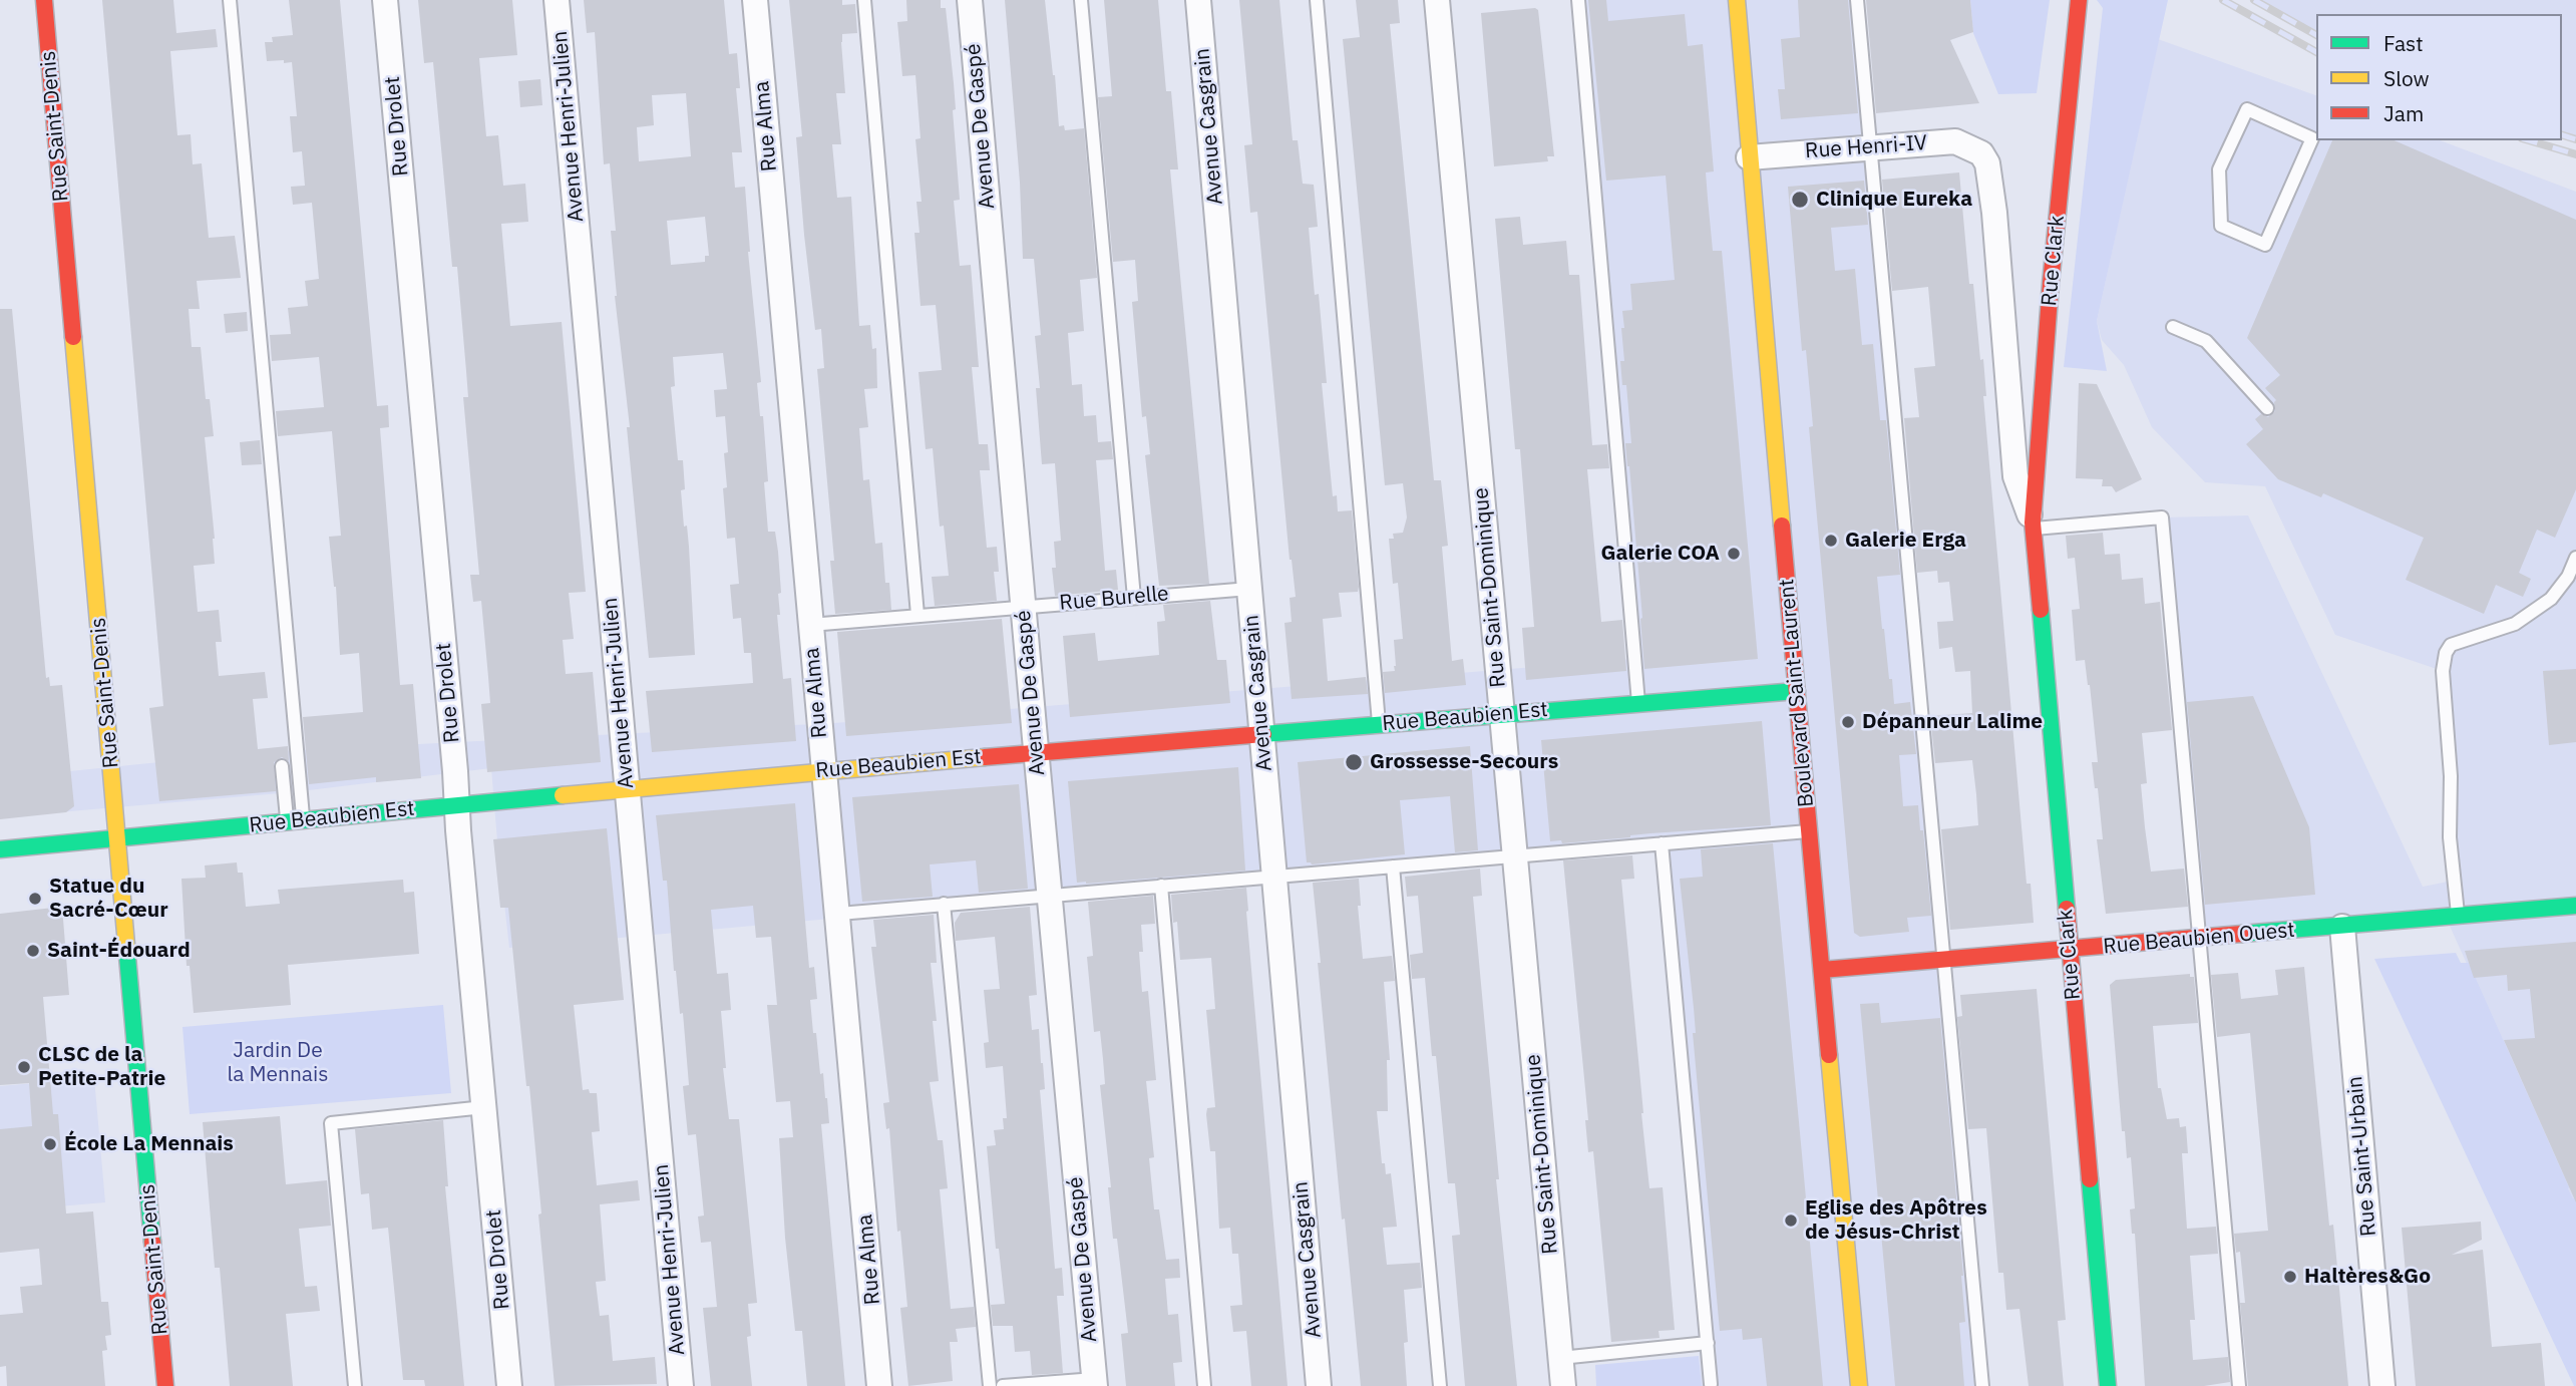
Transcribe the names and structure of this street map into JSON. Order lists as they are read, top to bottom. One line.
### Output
{"streets":{"main road":["Rue Saint-Denis","Rue Clark","Boulevard Saint-Laurent","Rue Beaubien Est","Rue Beaubien Ouest"],"street":["Rue Drolet","Avenue Henri-Julien","Rue Alma","Avenue De Gaspé","Avenue Casgrain","Rue Henri-IV","Rue Saint-Dominique","Rue Saint-Urbain"],"lane":["Rue Burelle"]},"crossings":[["Rue Saint-Denis","Rue Beaubien Est"],["Rue Drolet","Rue Beaubien Est"],["Avenue Henri-Julien","Rue Beaubien Est"],["Rue Alma","Rue Burelle"],["Rue Alma","Rue Beaubien Est"],["Avenue De Gaspé","Rue Burelle"],["Avenue De Gaspé","Rue Beaubien Est"],["Avenue Casgrain","Rue Burelle"],["Avenue Casgrain","Rue Beaubien Est"],["Rue Henri-IV","Rue Clark"],["Rue Henri-IV","Boulevard Saint-Laurent"],["Rue Clark","Rue Beaubien Ouest"],["Rue Saint-Dominique","Rue Beaubien Est"],["Boulevard Saint-Laurent","Rue Beaubien Est"],["Boulevard Saint-Laurent","Rue Beaubien Ouest"],["Rue Beaubien Ouest","Rue Saint-Urbain"]],"parks":["Jardin De la Mennais"],"places":["Clinique Eureka","Galerie Erga","Galerie COA","Dépanneur Lalime","Grossesse-Secours","Statue du Sacré-Cœur","Saint-Édouard","CLSC de la Petite-Patrie","École La Mennais","Eglise des Apôtres de Jésus-Christ","Haltères&Go"],"legend":["Fast","Slow","Jam"]}
